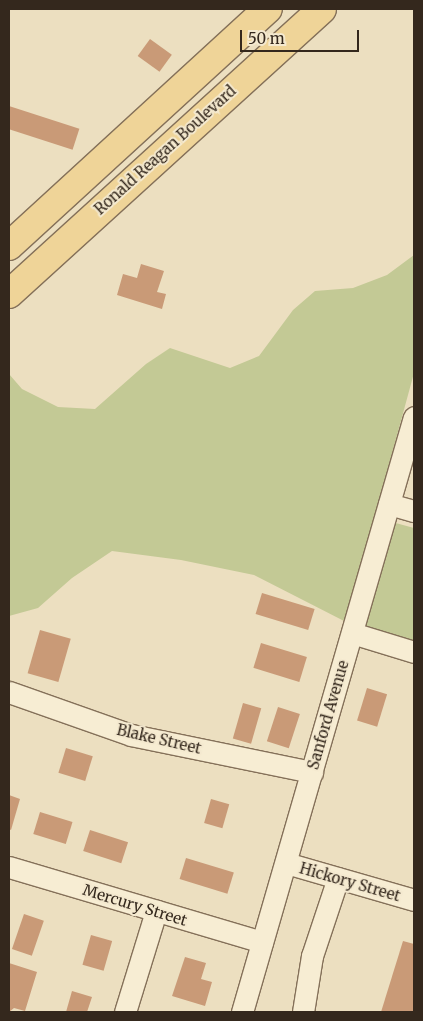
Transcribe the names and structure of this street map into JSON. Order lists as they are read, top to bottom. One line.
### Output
{"streets":{"main road":["Ronald Reagan Boulevard"],"street":["Sanford Avenue","Blake Street","Hickory Street","Mercury Street"]},"crossings":[["Sanford Avenue","Blake Street"],["Sanford Avenue","Hickory Street"],["Sanford Avenue","Mercury Street"]],"scale_bar":"50 m"}
